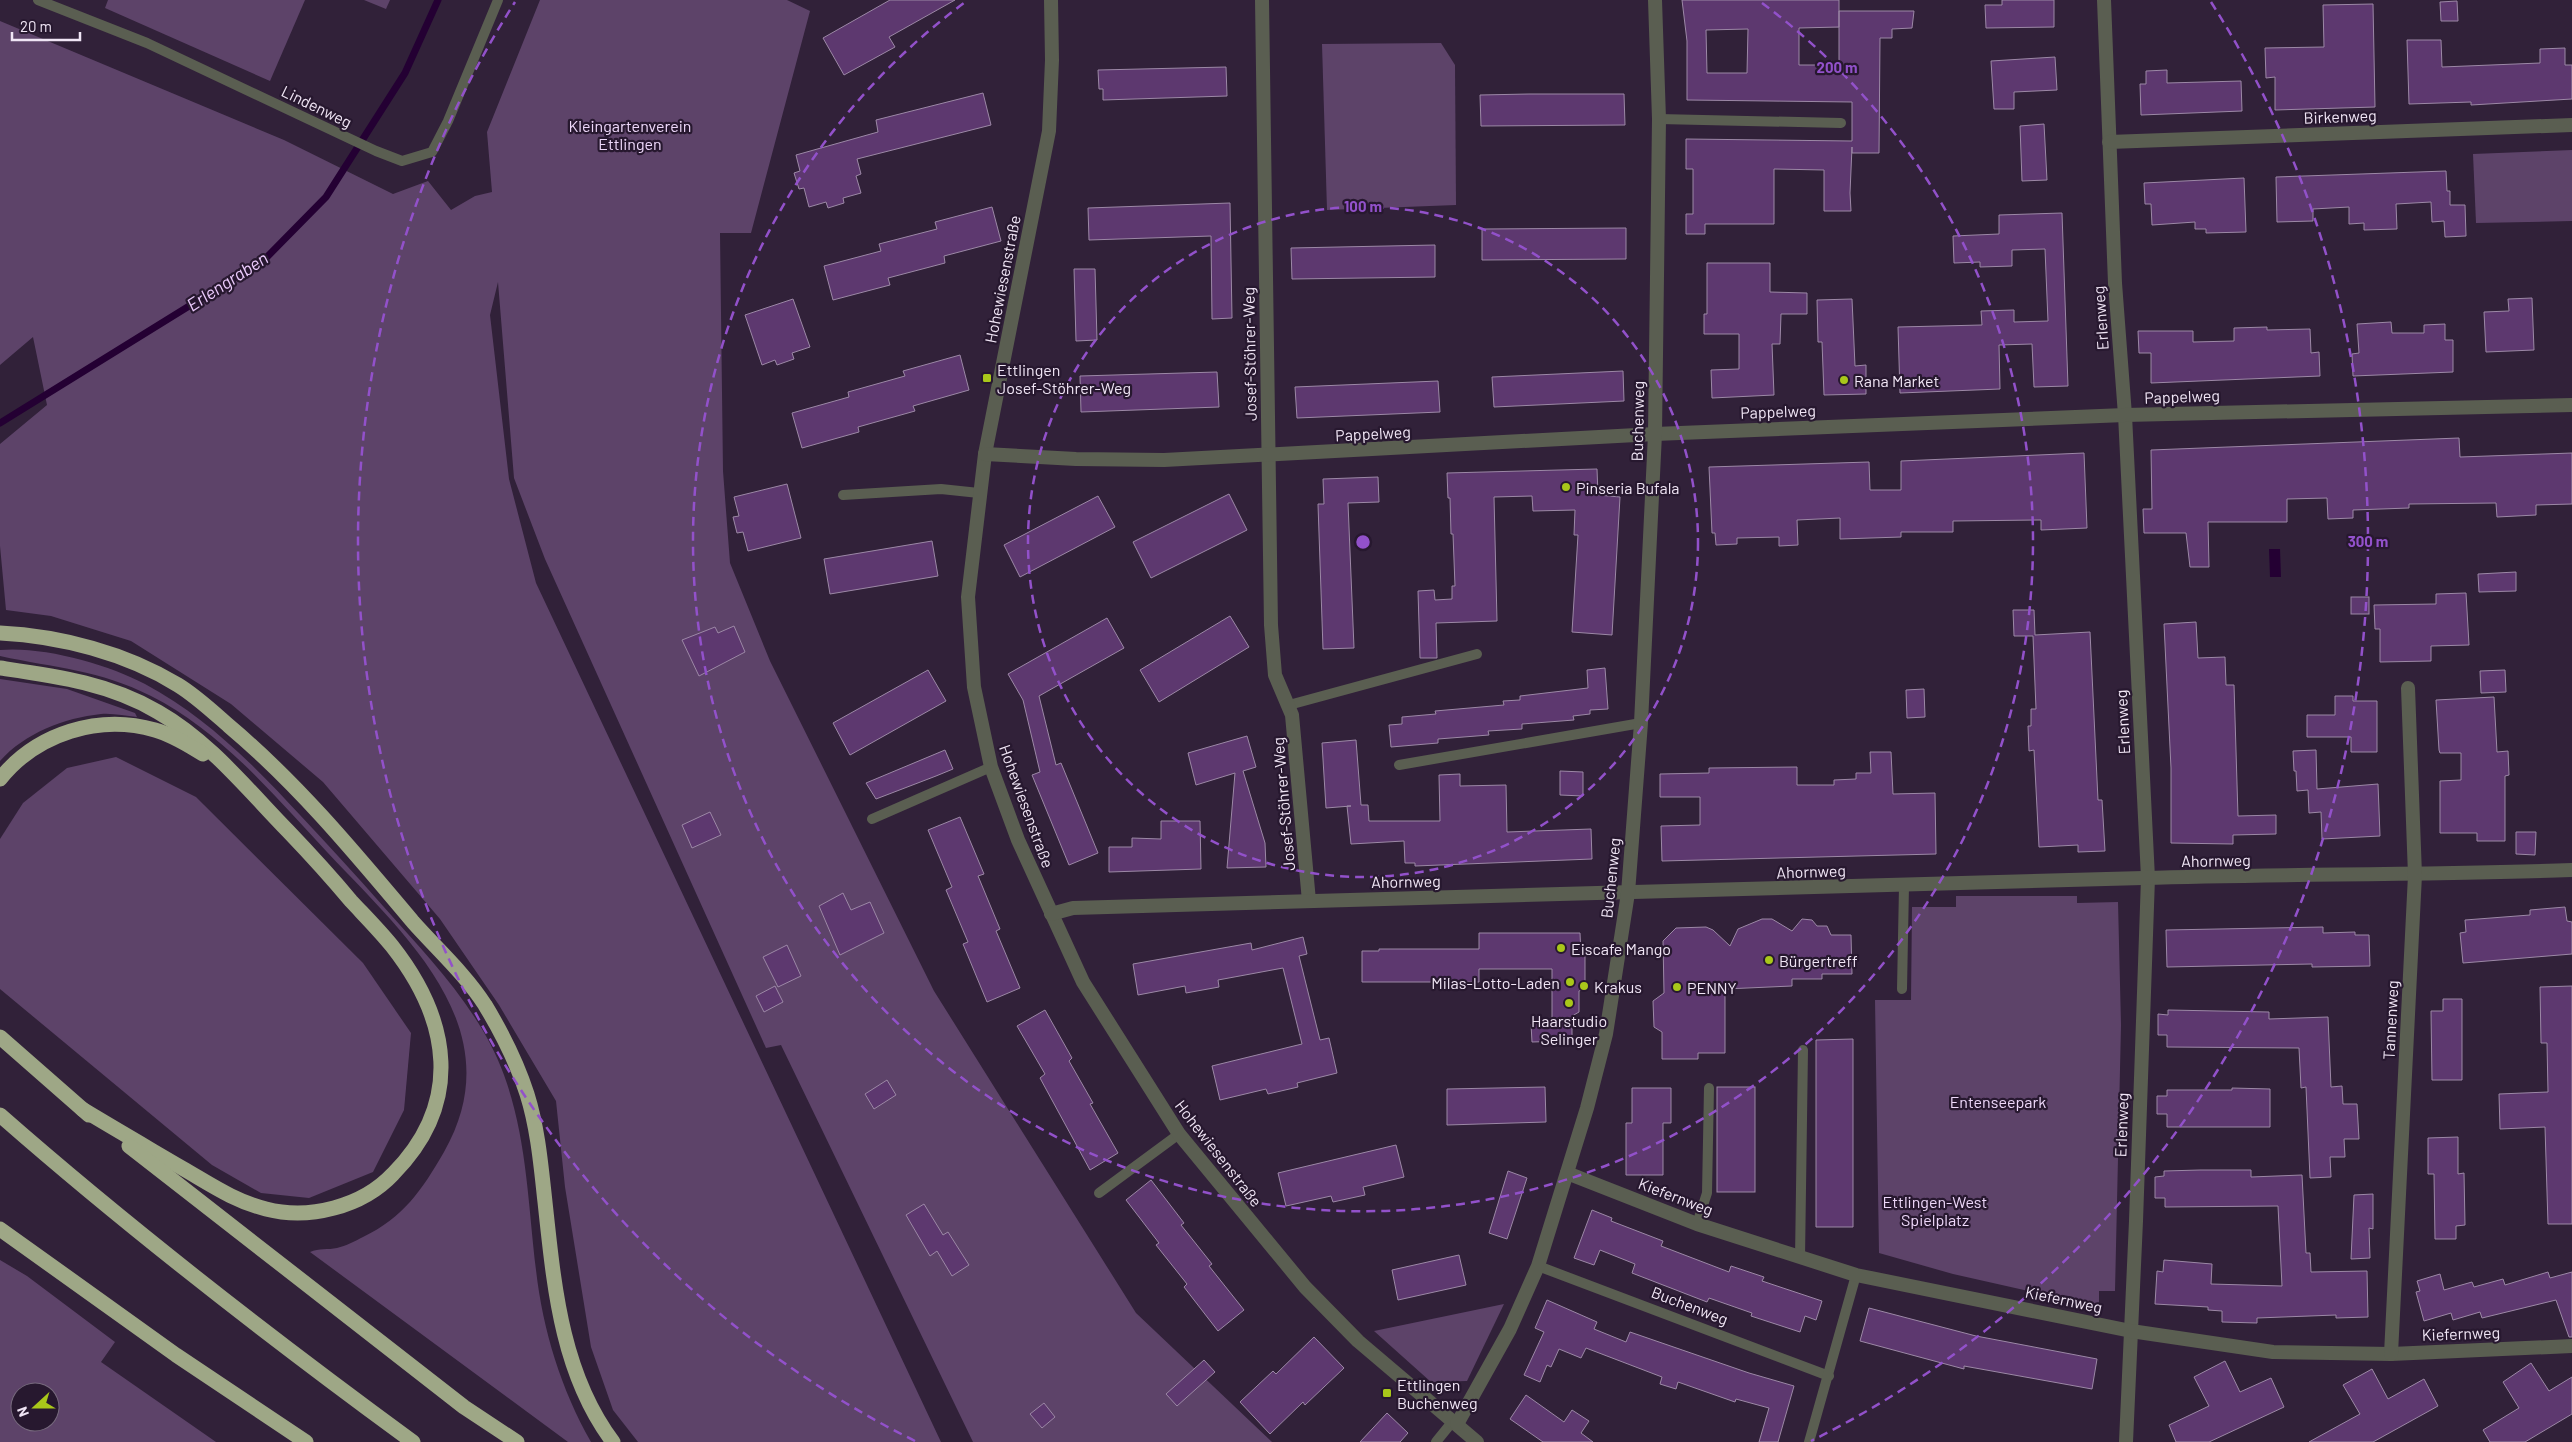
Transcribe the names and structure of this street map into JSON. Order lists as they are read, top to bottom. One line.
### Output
{"streets":{"street":["Birkenweg","Hohewiesenstraße","Erlenweg","Josef-Stöhrer-Weg","Pappelweg","Buchenweg","Ahornweg","Tannenweg","Kiefernweg"],"lane":["Lindenweg"]},"crossings":[["Birkenweg","Erlenweg"],["Hohewiesenstraße","Pappelweg"],["Hohewiesenstraße","Buchenweg"],["Hohewiesenstraße","Ahornweg"],["Erlenweg","Pappelweg"],["Erlenweg","Ahornweg"],["Erlenweg","Kiefernweg"],["Josef-Stöhrer-Weg","Pappelweg"],["Josef-Stöhrer-Weg","Ahornweg"],["Pappelweg","Buchenweg"],["Buchenweg","Ahornweg"],["Buchenweg","Kiefernweg"],["Ahornweg","Tannenweg"],["Tannenweg","Kiefernweg"]],"water":["Erlengraben"],"parks":["Kleingartenverein Ettlingen","Entenseepark","Ettlingen-West Spielplatz"],"places":{"transit":["Ettlingen Josef-Stöhrer-Weg","Ettlingen Buchenweg"],"other":["Rana Market","Pinseria Bufala","Eiscafe Mango","Bürgertreff","Milas-Lotto-Laden","Krakus","PENNY","Haarstudio Selinger"]},"scale_bar":"20 m","north":"left","rings":["200 m","100 m","300 m"]}
